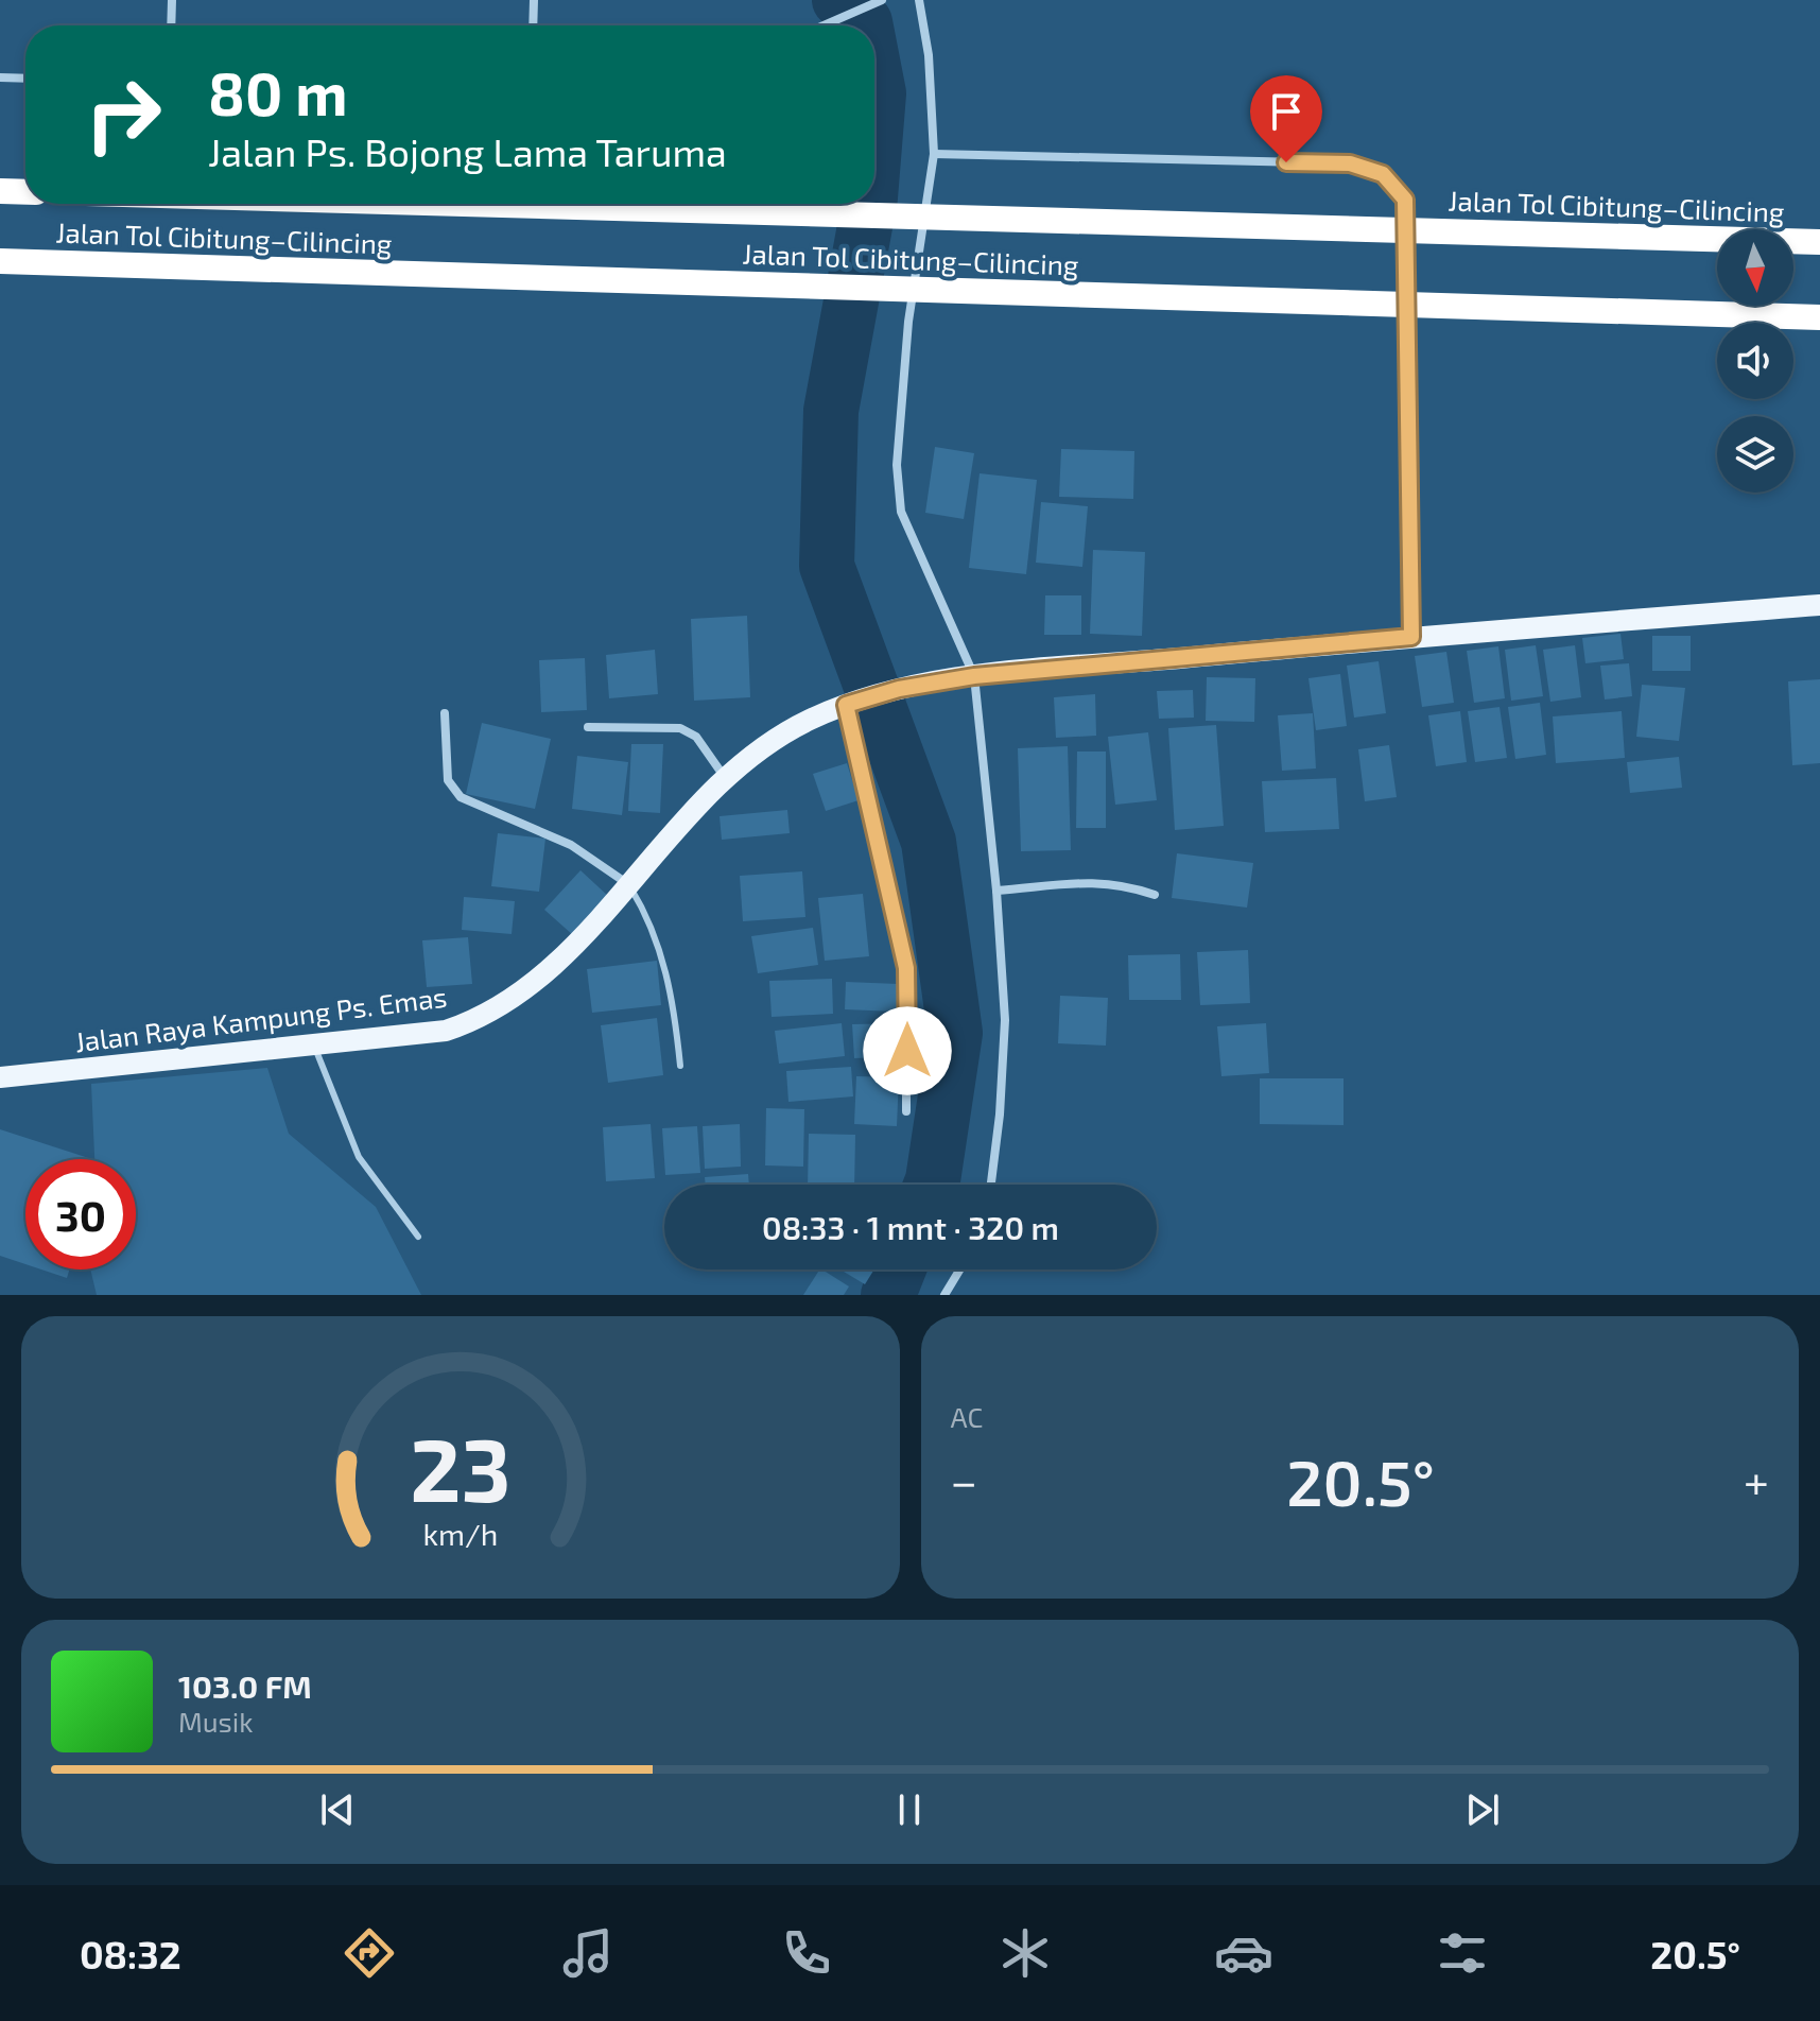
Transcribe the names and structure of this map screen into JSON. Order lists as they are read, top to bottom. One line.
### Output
{"streets":{"highway":["Jalan Tol Cibitung–Cilincing"],"main road":["Jalan Raya Kampung Ps. Emas"]},"north":"bottom","page":{"turn":["80 m","Jalan Ps. Bojong Lama Taruma"],"limit":"30","trip":"08:33 · 1 mnt · 320 m","tile":"AC","heat":["−","20.5°","+"],"song":["103.0 FM","Musik"],"tabs":["08:32","20.5°"],"gauge":["23","km/h"]}}
